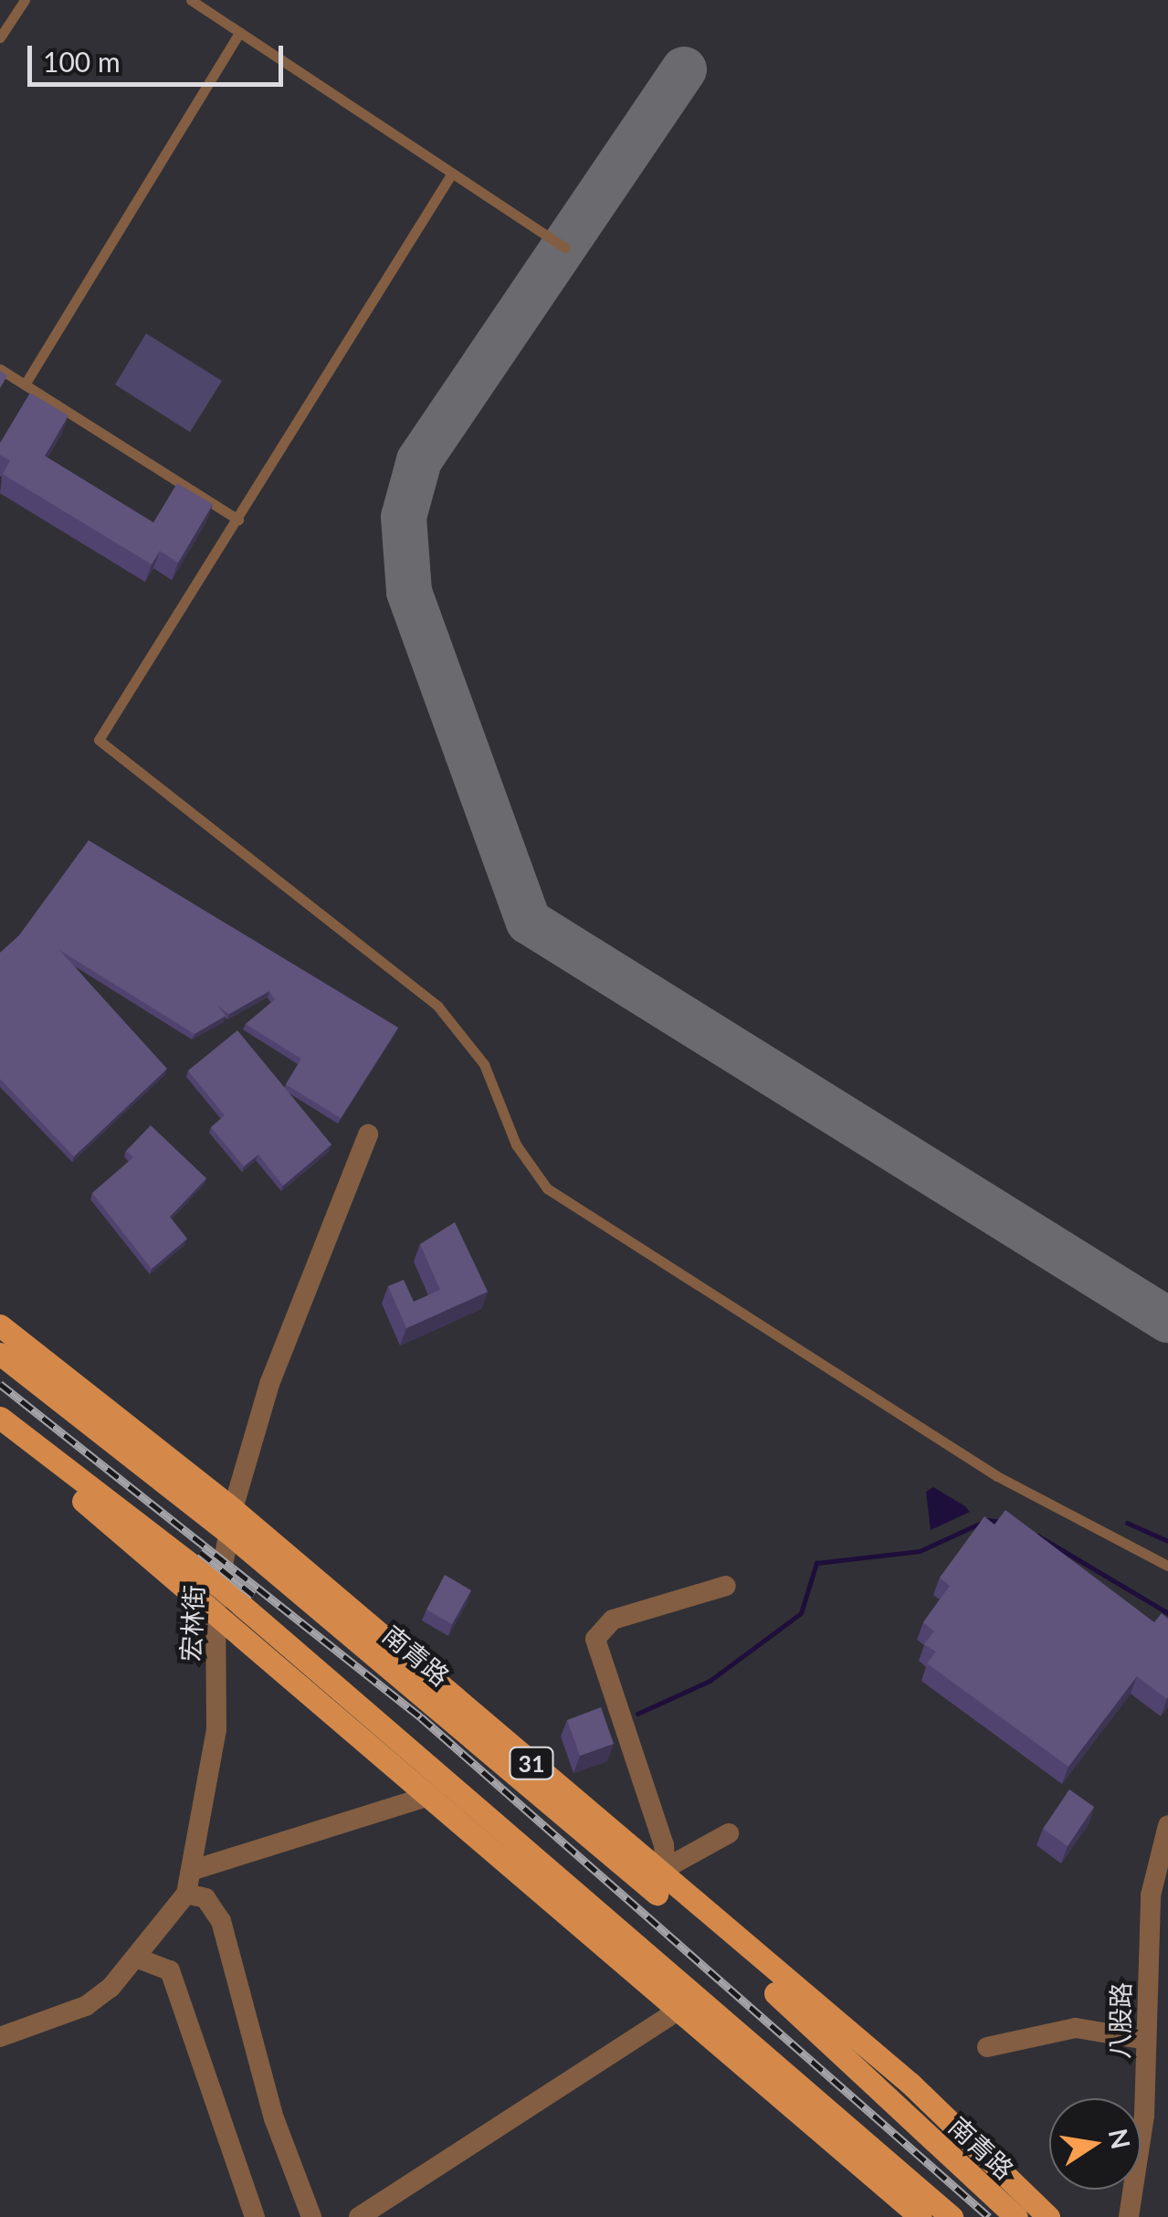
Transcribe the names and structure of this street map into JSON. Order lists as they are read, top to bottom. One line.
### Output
{"streets":{"main road":["南青路","31"],"street":["宏林街","八股路"]},"crossings":[["宏林街","南青路"],["宏林街","31"],["南青路","31"]],"scale_bar":"100 m","north":"right"}
